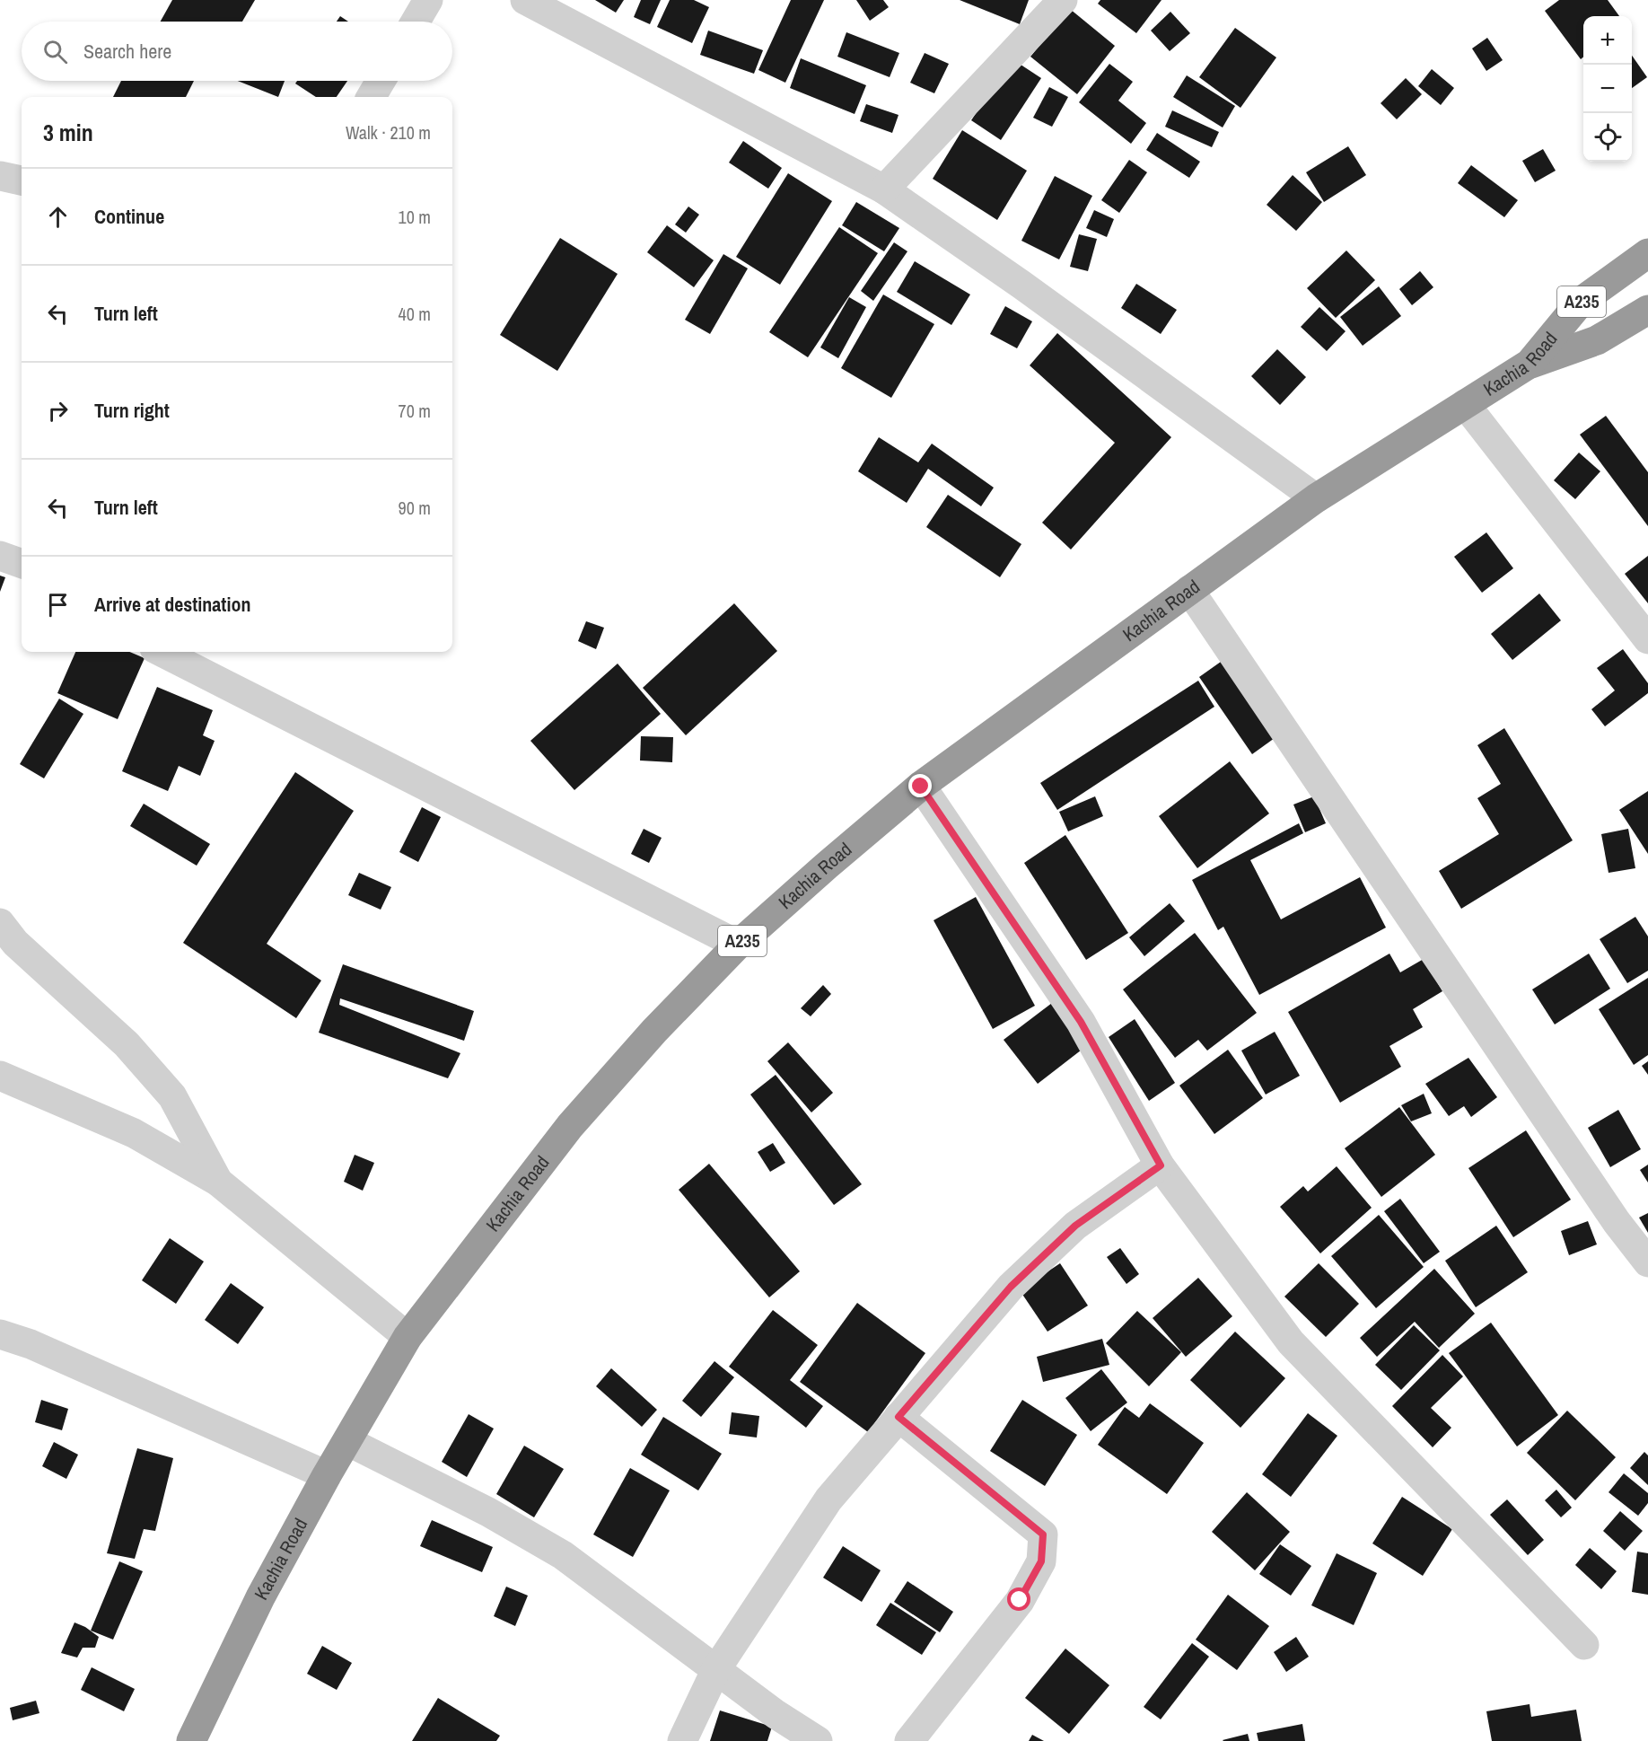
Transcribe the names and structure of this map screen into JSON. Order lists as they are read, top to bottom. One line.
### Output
{"streets":{"highway":["A235","Kachia Road"]},"crossings":[["A235","Kachia Road"]],"page":{"map_buttons":["+","−"],"search":"Search here","heading":["3 min","Walk · 210 m"],"list":[["Continue","10 m"],["Turn left","40 m"],["Turn right","70 m"],["Turn left","90 m"],"Arrive at destination"]}}
